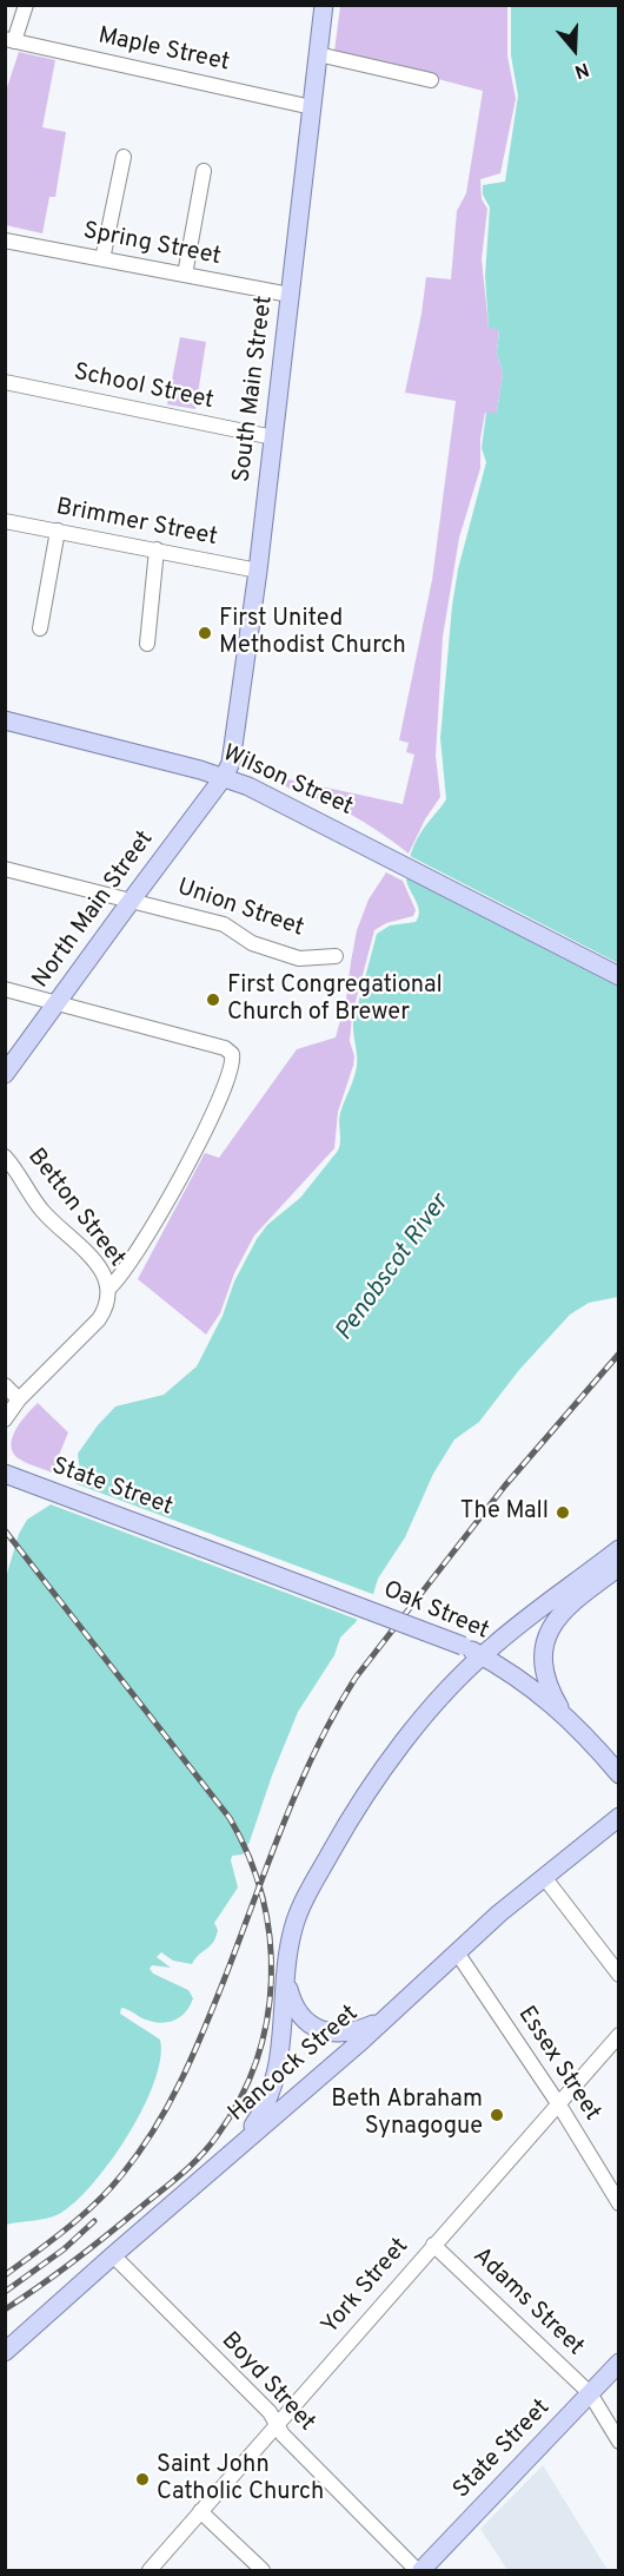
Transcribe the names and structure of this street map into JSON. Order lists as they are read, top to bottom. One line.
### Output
{"streets":{"main road":["South Main Street","Wilson Street","North Main Street","State Street","Oak Street","Hancock Street"],"street":["Maple Street","Spring Street","School Street","Brimmer Street","Union Street","Betton Street","Essex Street","York Street","Adams Street","Boyd Street"]},"crossings":[["Maple Street","South Main Street"],["Spring Street","South Main Street"],["School Street","South Main Street"],["South Main Street","Brimmer Street"],["South Main Street","Wilson Street"],["South Main Street","North Main Street"],["Wilson Street","North Main Street"],["Union Street","North Main Street"],["State Street","Oak Street"],["State Street","Adams Street"],["State Street","Boyd Street"],["Hancock Street","Essex Street"],["Hancock Street","Boyd Street"],["Essex Street","York Street"],["York Street","Adams Street"],["York Street","Boyd Street"]],"water":["Penobscot River"],"places":["First United Methodist Church","First Congregational Church of Brewer","The Mall","Beth Abraham Synagogue","Saint John Catholic Church"],"north":"bottom"}
